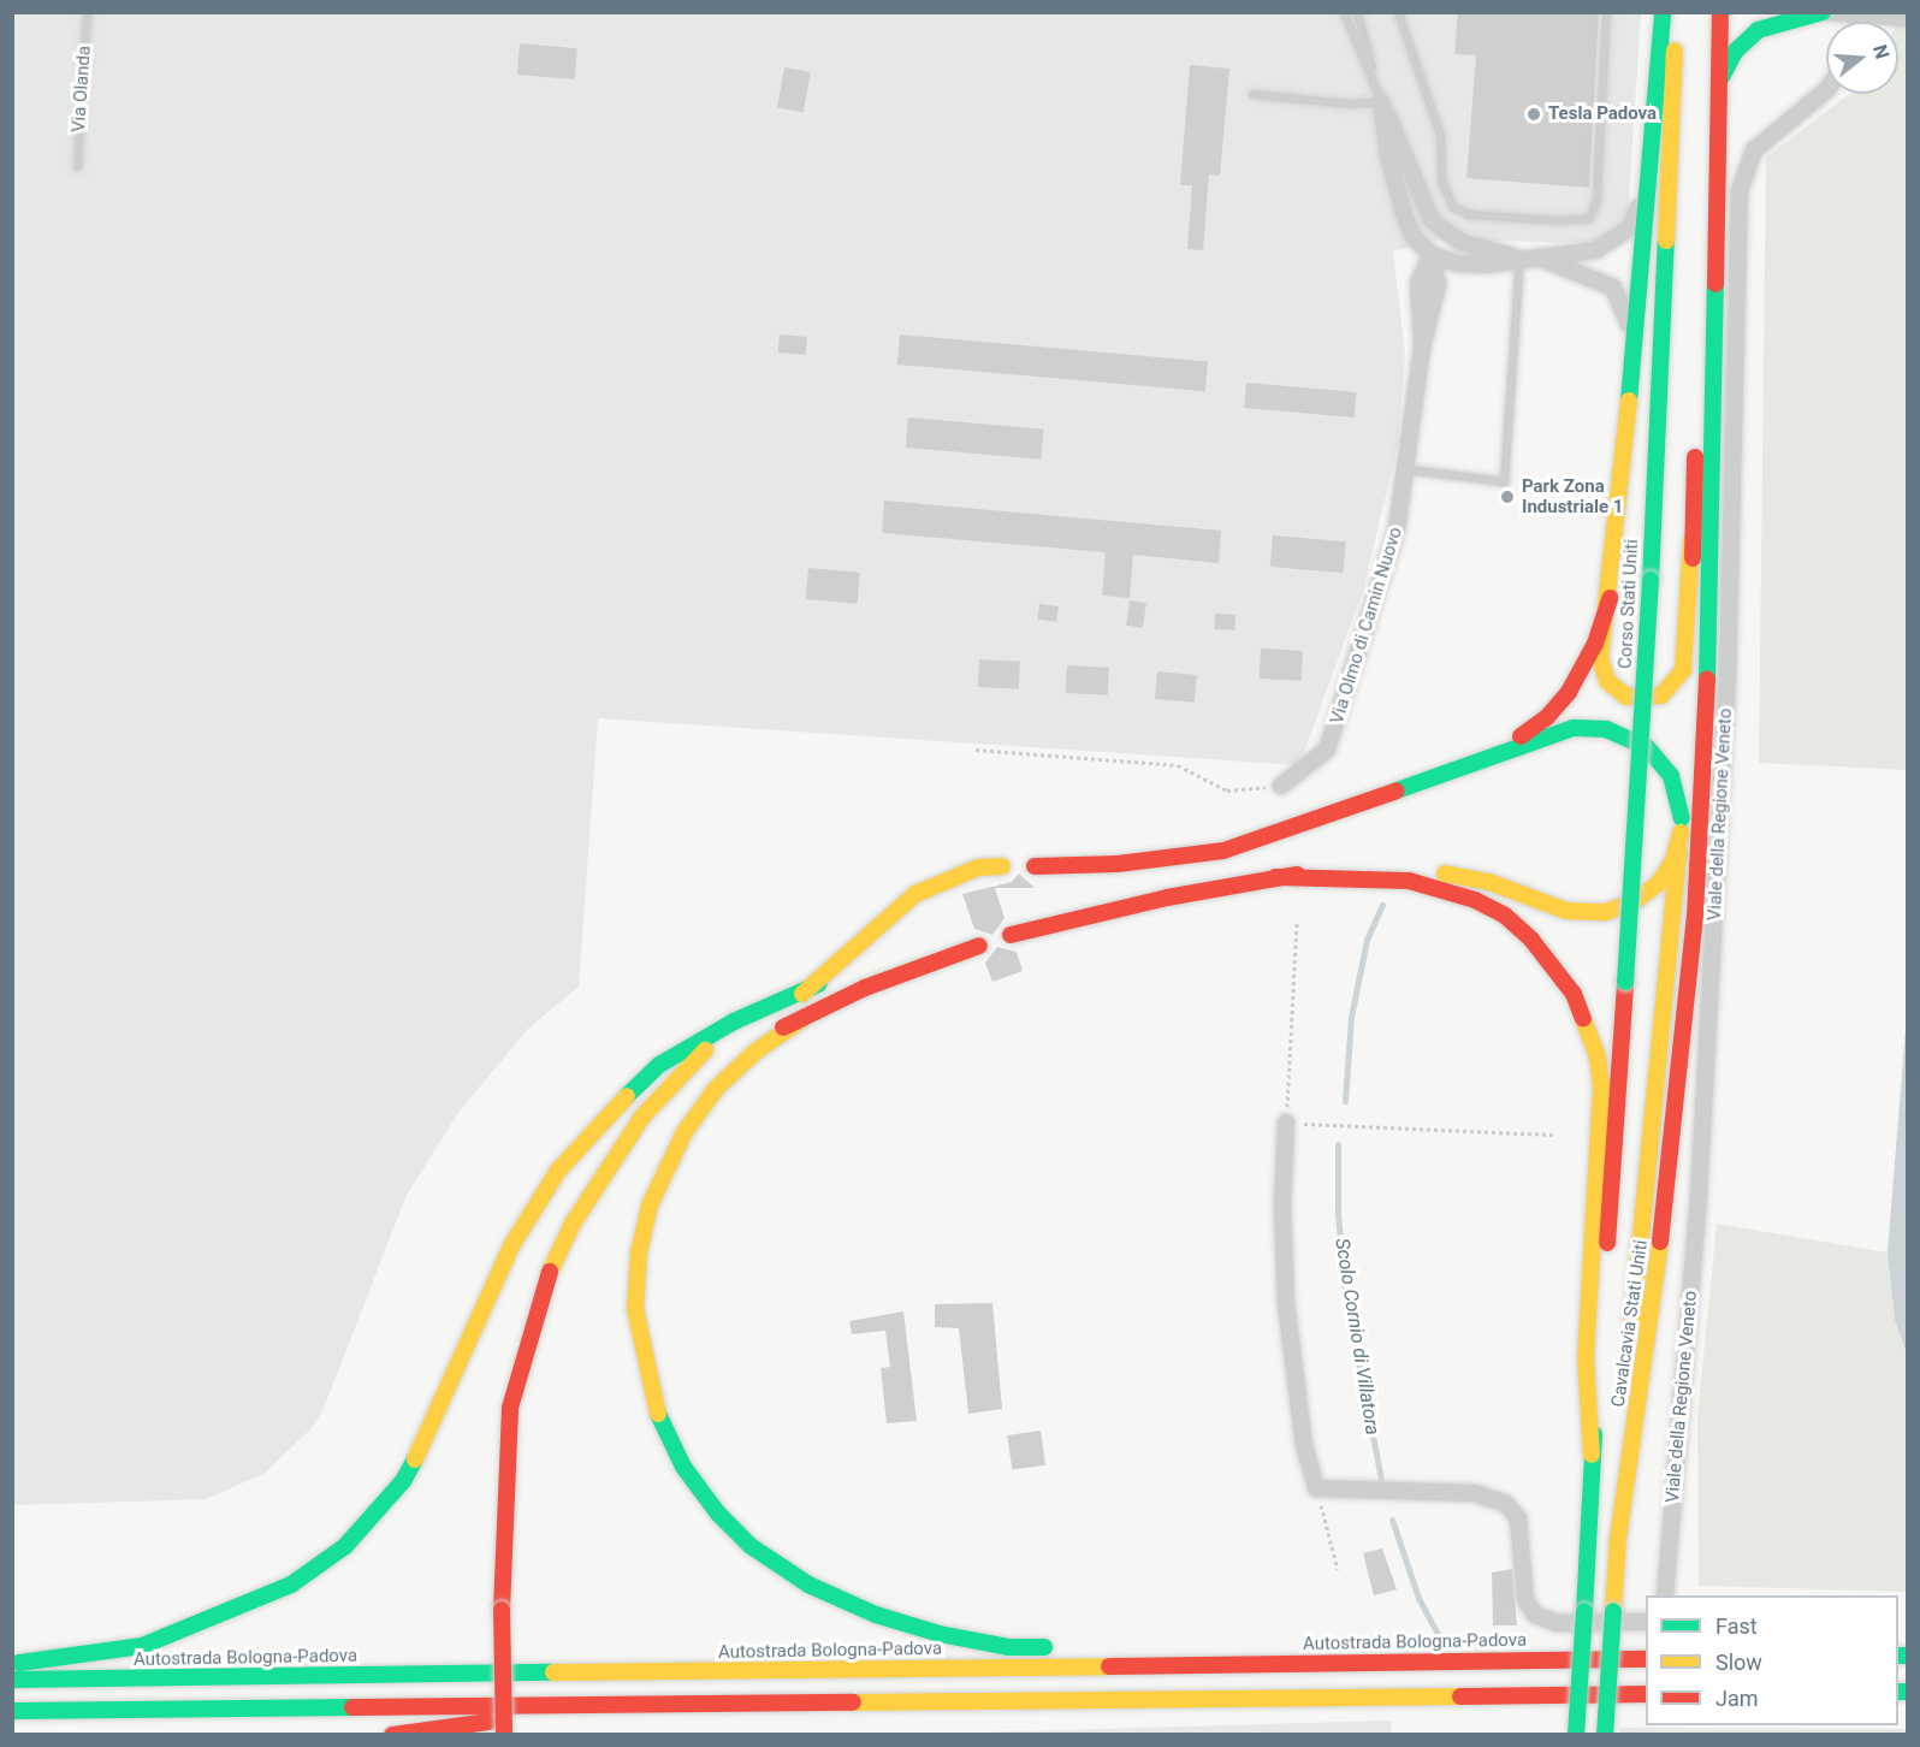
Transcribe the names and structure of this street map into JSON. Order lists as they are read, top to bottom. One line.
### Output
{"streets":{"main road":["Corso Stati Uniti","Cavalcavia Stati Uniti","Autostrada Bologna-Padova"],"street":["Via Olmo di Camin Nuovo","Viale della Regione Veneto"],"lane":["Via Olanda"]},"crossings":[["Corso Stati Uniti","Cavalcavia Stati Uniti"]],"water":["Scolo Cornio di Villatora"],"places":["Tesla Padova","Park Zona Industriale 1"],"legend":["Fast","Slow","Jam"],"north":"right"}
